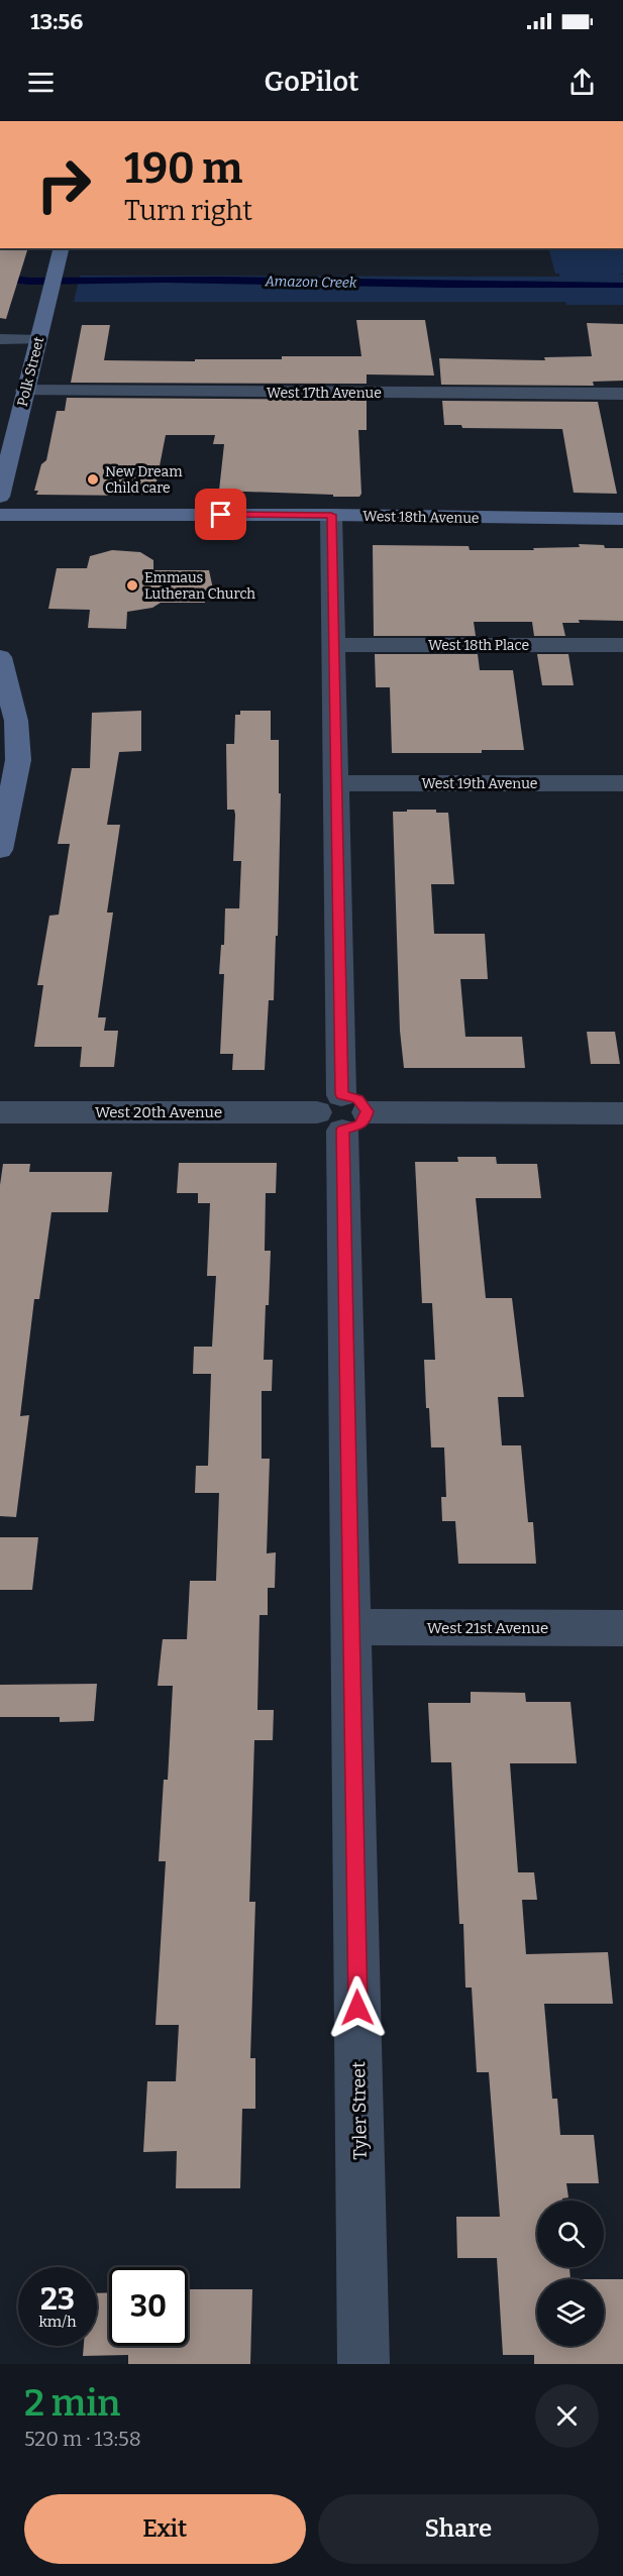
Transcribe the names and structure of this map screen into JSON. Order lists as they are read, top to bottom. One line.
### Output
{"streets":{"street":["Polk Street","West 17th Avenue","West 18th Avenue","West 18th Place","West 19th Avenue","West 20th Avenue","West 21st Avenue","Tyler Street"]},"crossings":[["Polk Street","West 17th Avenue"],["West 18th Avenue","Tyler Street"],["West 18th Place","Tyler Street"],["West 19th Avenue","Tyler Street"],["West 20th Avenue","Tyler Street"],["West 21st Avenue","Tyler Street"]],"water":["Amazon Creek"],"places":["New Dream Child care","Emmaus Lutheran Church"],"page":{"status":"13:56","header":"GoPilot","turn":["190 m","Turn right"],"speed":"23 km/h","limit":"30","heading":["2 min","520 m · 13:58"],"buttons":["Exit","Share"]}}
